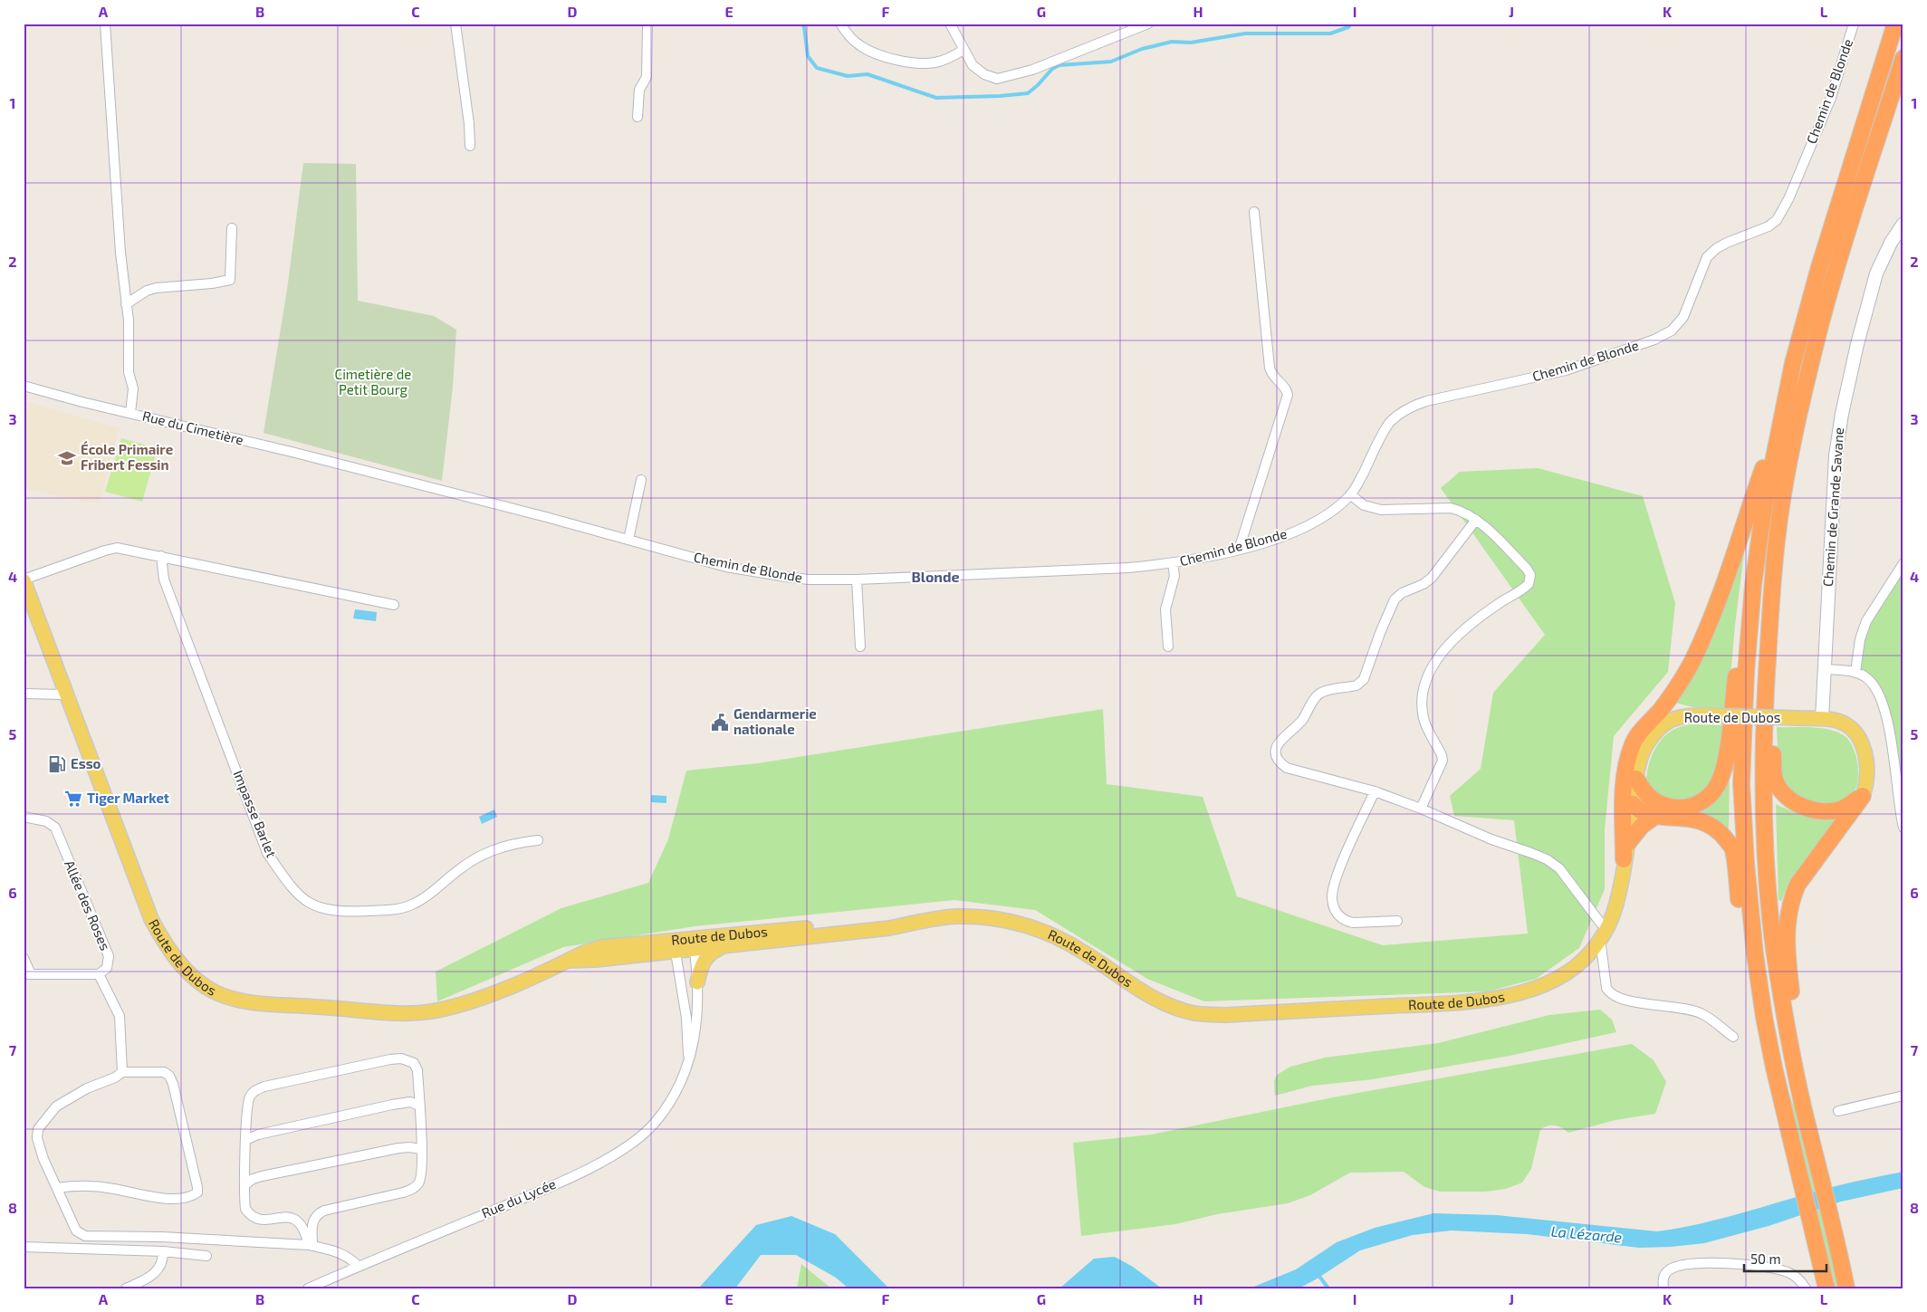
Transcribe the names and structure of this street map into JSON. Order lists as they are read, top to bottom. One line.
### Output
{"streets":{"main road":["Route de Dubos"],"street":["Chemin de Blonde","Rue du Cimetière","Chemin de Grande Savane","Impasse Barlet","Allée des Roses","Rue du Lycée"]},"crossings":[["Chemin de Blonde","Rue du Cimetière"],["Chemin de Grande Savane","Route de Dubos"],["Route de Dubos","Rue du Lycée"]],"districts":["Blonde"],"water":["La Lézarde"],"parks":["Cimetière de Petit Bourg"],"places":{"school or university":["École Primaire Fribert Fessin"],"public building":["Gendarmerie nationale"],"fuel station":["Esso"],"supermarket":["Tiger Market"]},"scale_bar":"50 m","grid":{"columns":["A","B","C","D","E","F","G","H","I","J","K","L"],"rows":["1","2","3","4","5","6","7","8"]}}
